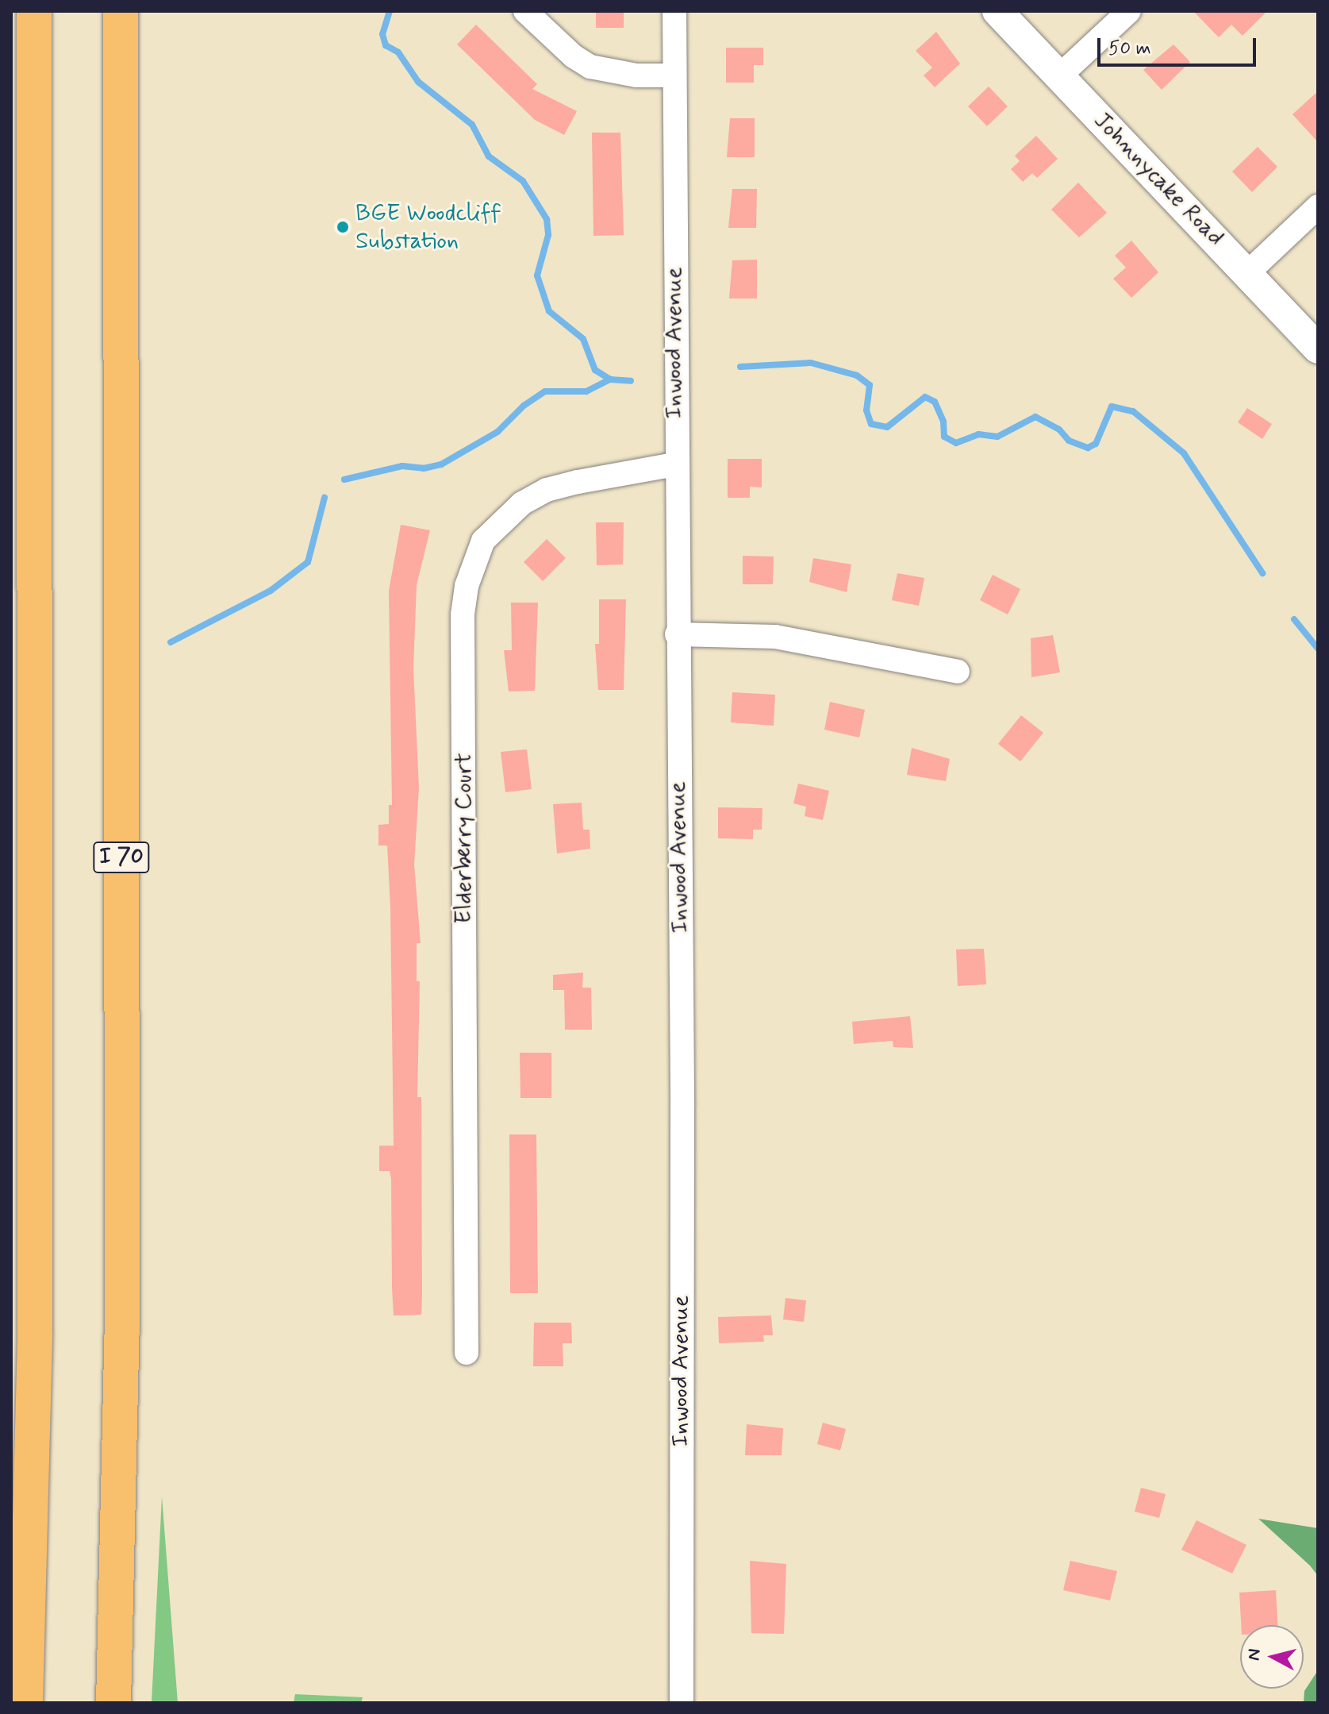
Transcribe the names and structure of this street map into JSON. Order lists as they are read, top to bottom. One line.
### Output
{"streets":{"highway":["I 70"],"street":["Johnnycake Road","Inwood Avenue","Elderberry Court"]},"crossings":[["Inwood Avenue","Elderberry Court"]],"places":["BGE Woodcliff Substation"],"scale_bar":"50 m","north":"left"}
